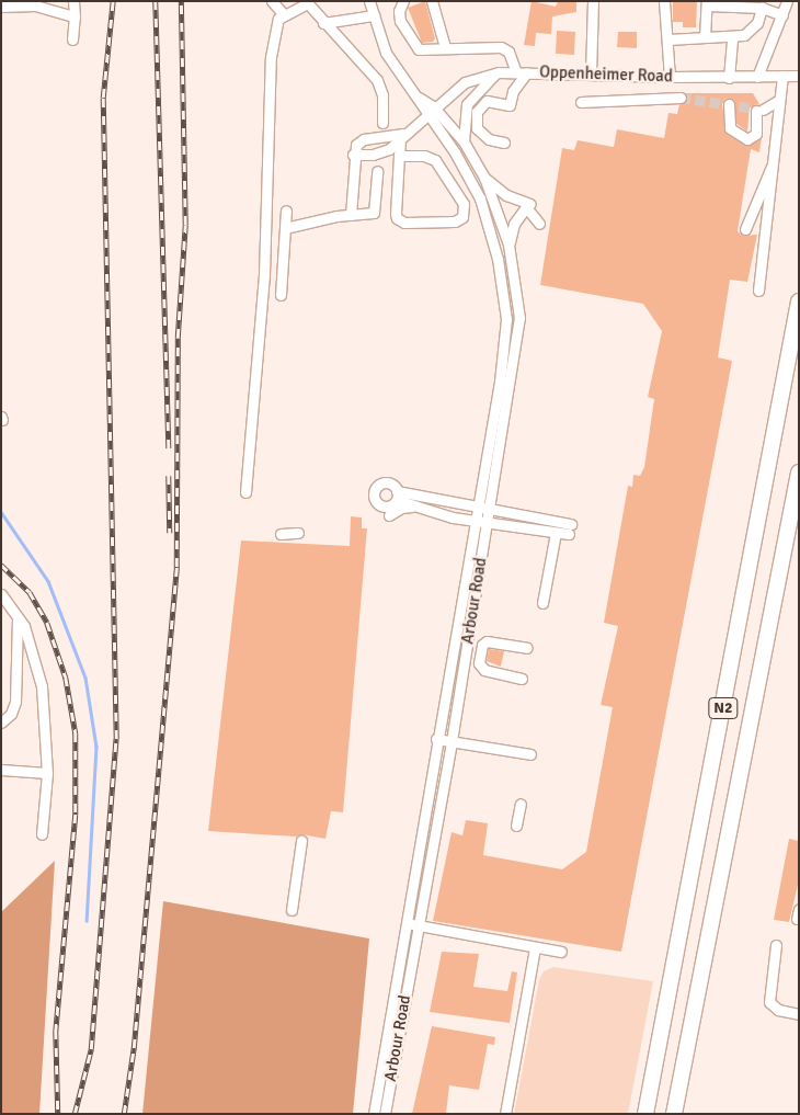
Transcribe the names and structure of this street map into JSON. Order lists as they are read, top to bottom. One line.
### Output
{"streets":{"highway":["N2"],"street":["Oppenheimer Road","Arbour Road"]},"crossings":[["Oppenheimer Road","Arbour Road"]]}
